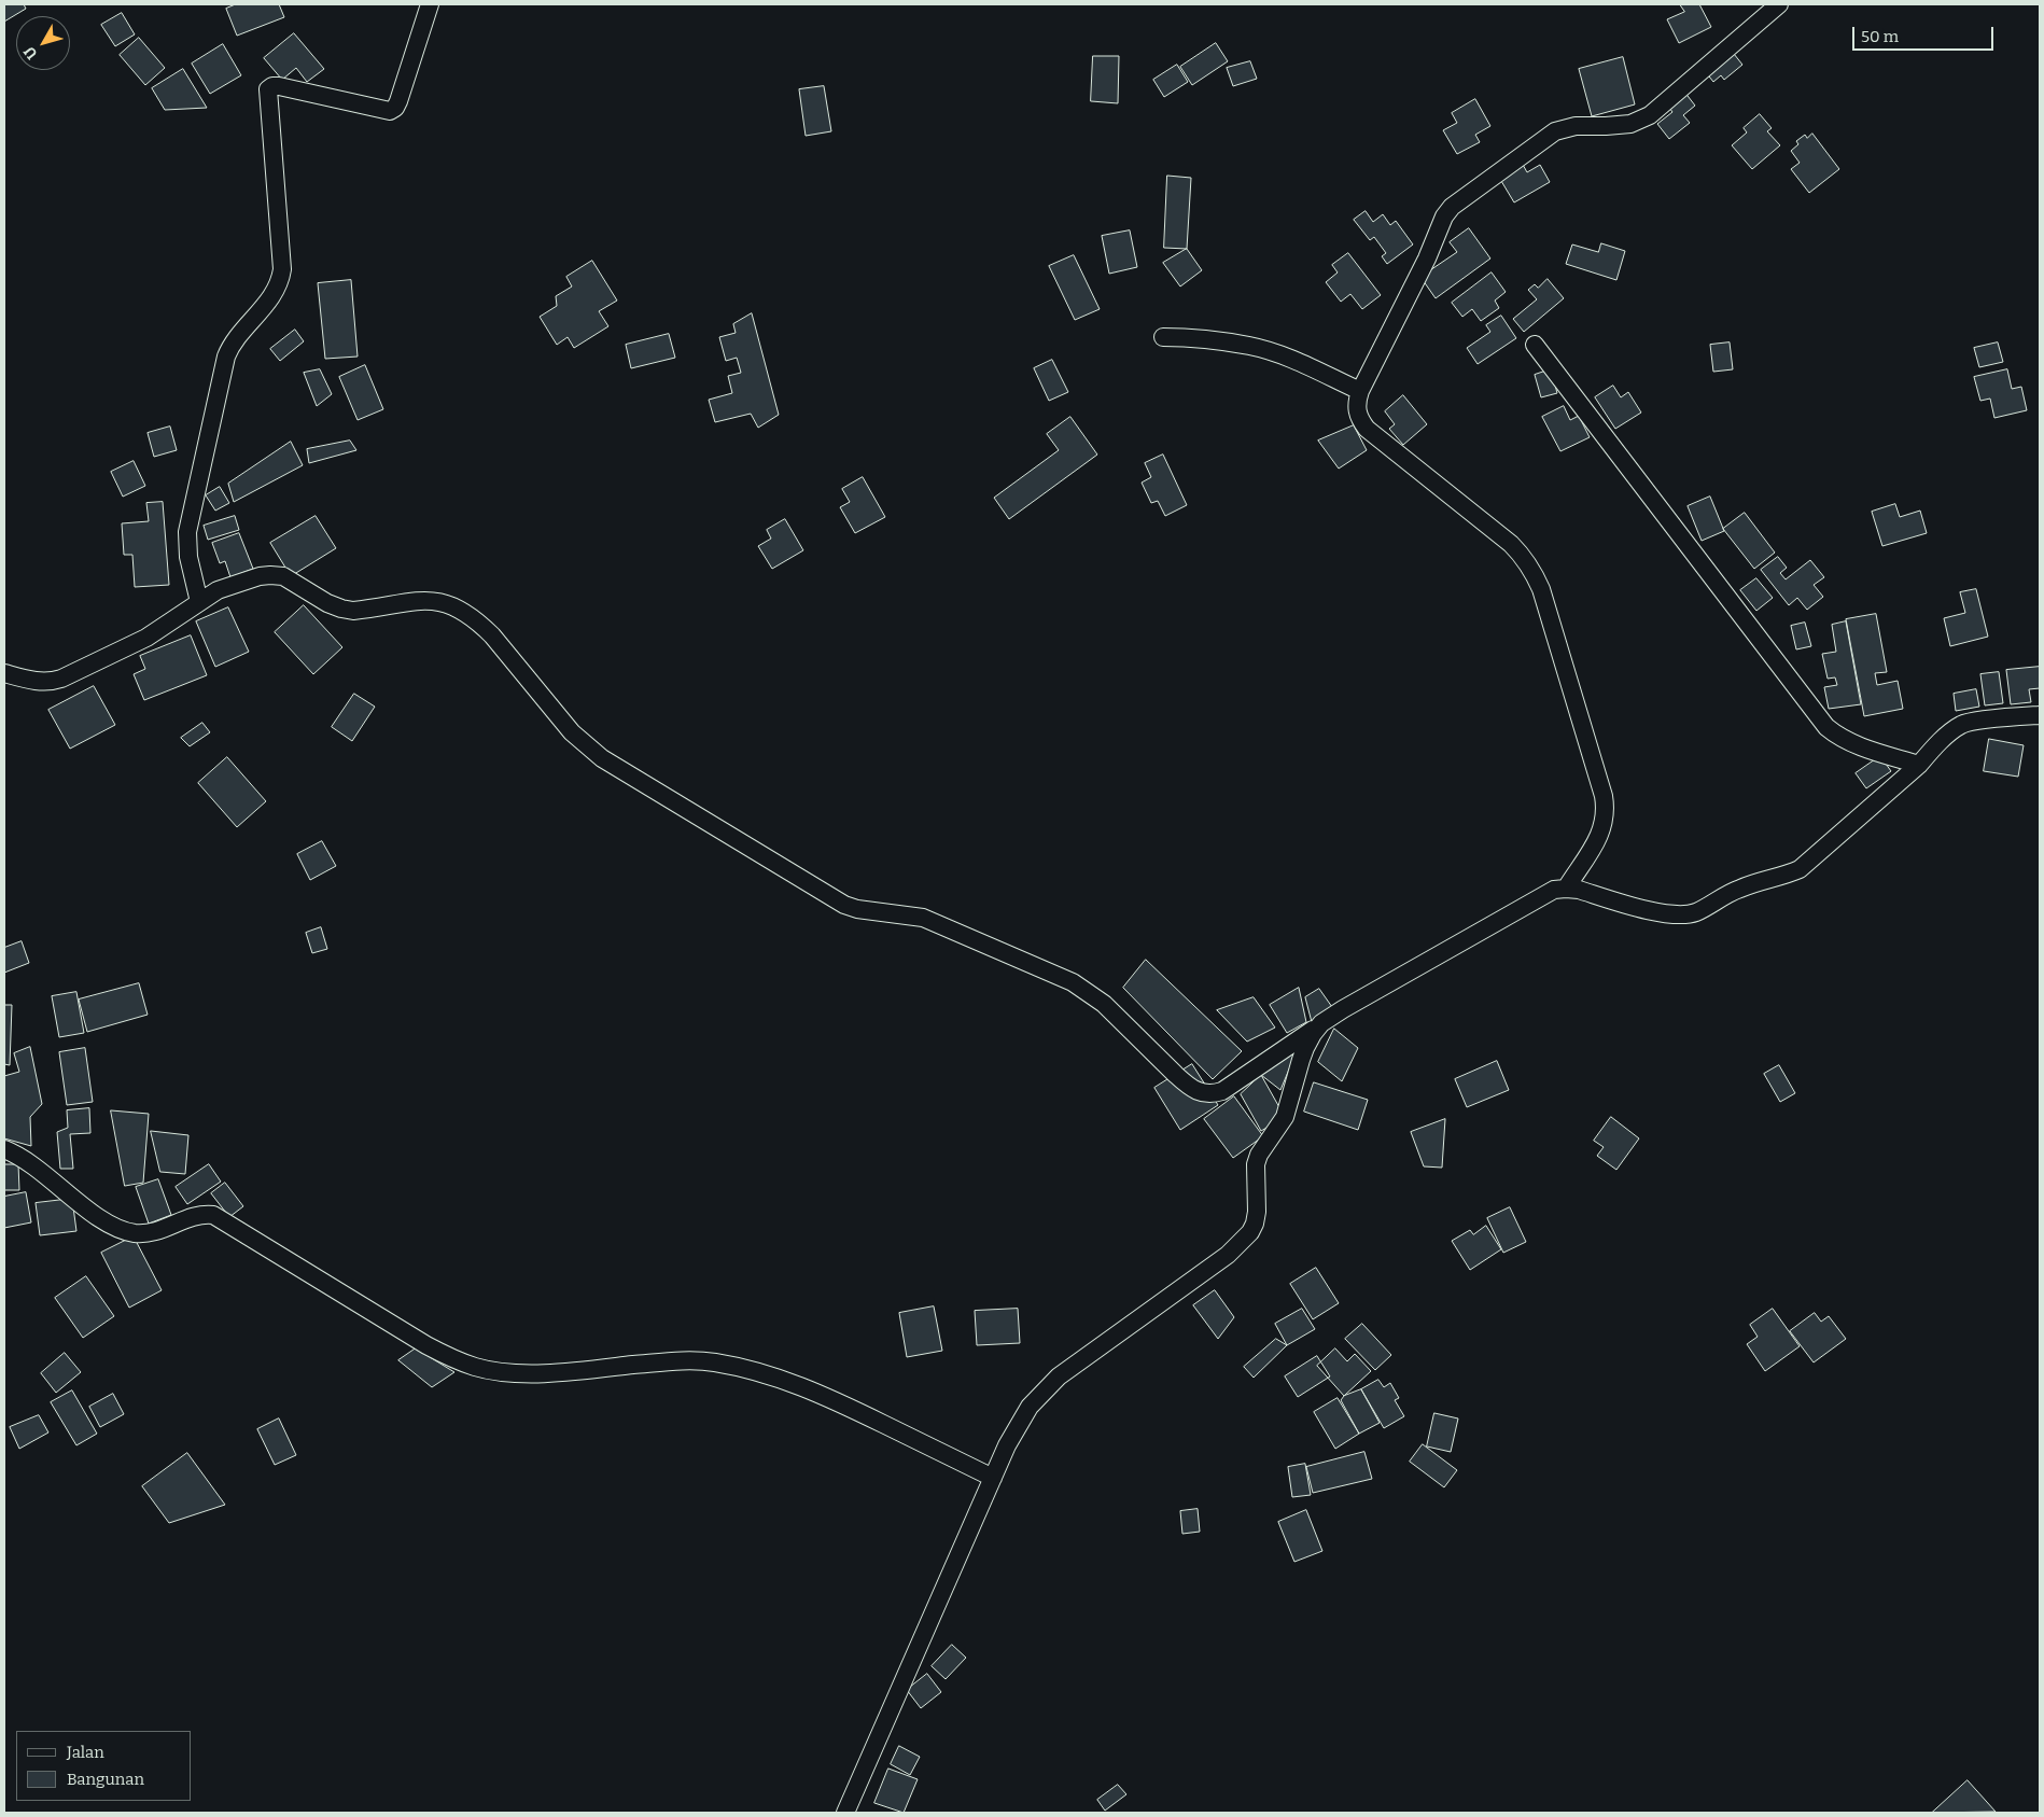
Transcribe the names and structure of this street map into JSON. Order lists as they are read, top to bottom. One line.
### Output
{"legend":["Jalan","Bangunan"],"scale_bar":"50 m","north":"bottom left"}
